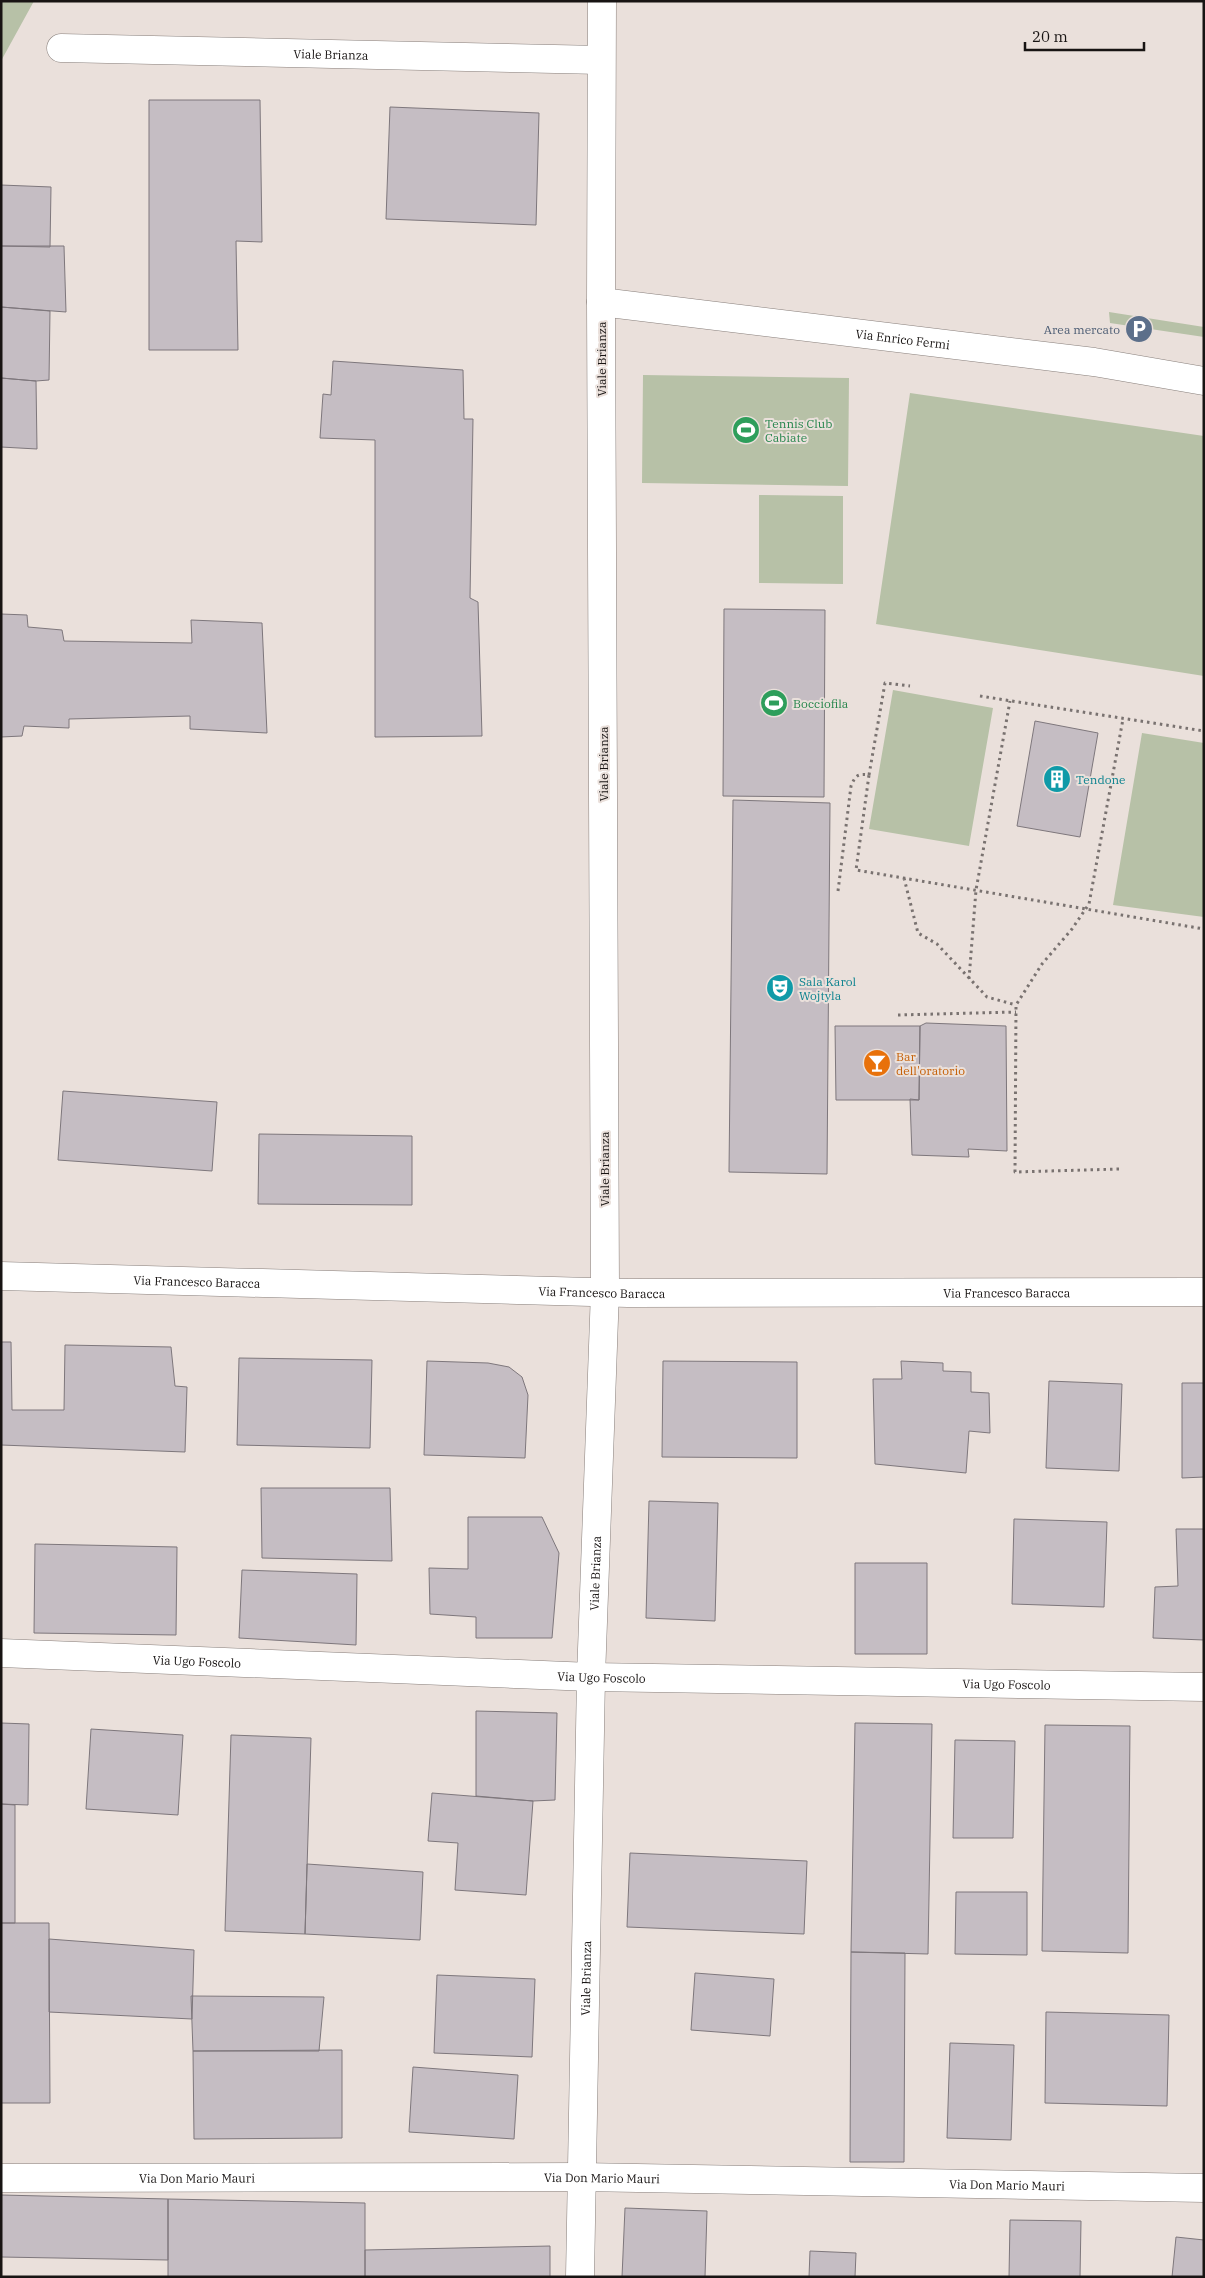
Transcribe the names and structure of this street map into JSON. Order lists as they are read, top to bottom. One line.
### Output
{"streets":{"street":["Viale Brianza","Via Enrico Fermi","Via Francesco Baracca","Via Ugo Foscolo","Via Don Mario Mauri"]},"crossings":[["Viale Brianza","Via Enrico Fermi"],["Viale Brianza","Via Francesco Baracca"],["Viale Brianza","Via Ugo Foscolo"],["Viale Brianza","Via Don Mario Mauri"]],"places":{"parking":["Area mercato"],"sports":["Tennis Club Cabiate","Bocciofila"],"building":["Tendone"],"theatre":["Sala Karol Wojtyla"],"bar":["Bar dell'oratorio"]},"scale_bar":"20 m"}
